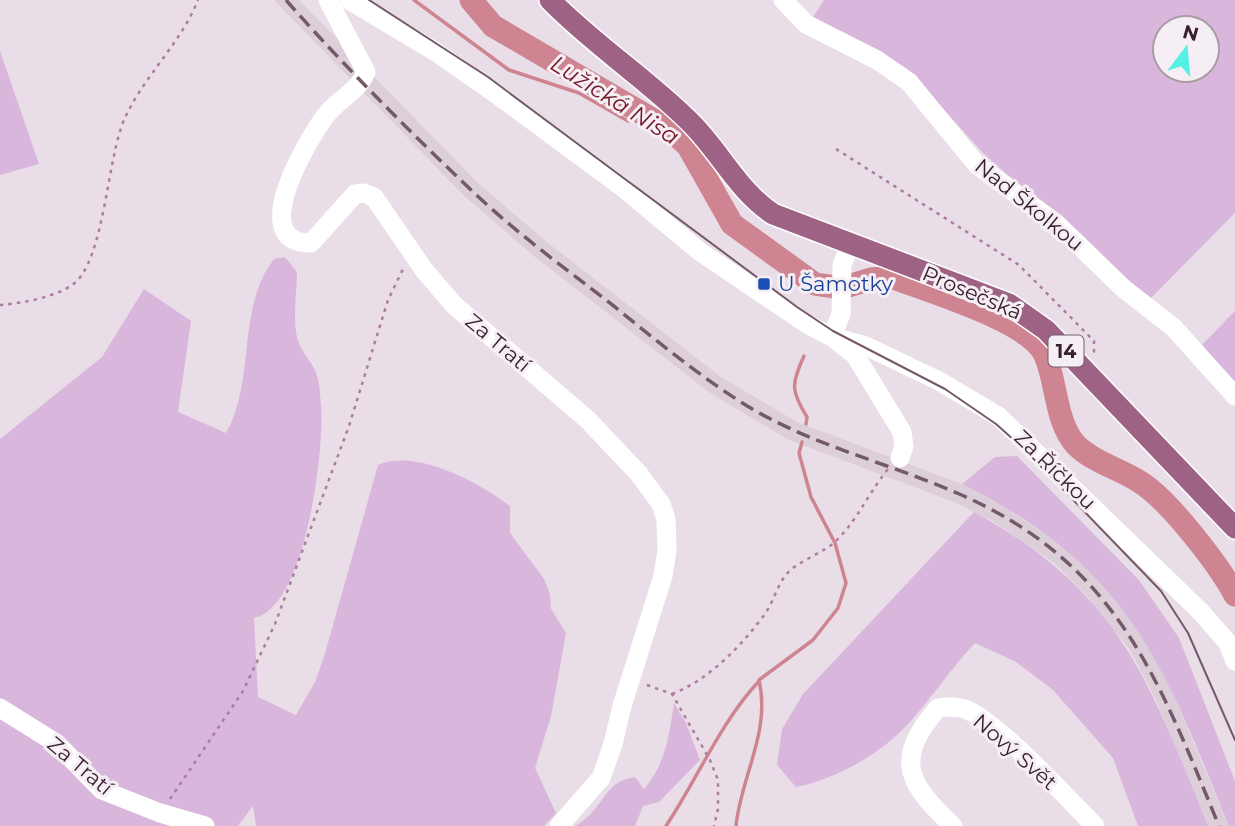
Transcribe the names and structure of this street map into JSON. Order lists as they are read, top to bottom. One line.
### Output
{"streets":{"main road":["Prosečská","14"],"street":["Nad Školkou","Za Tratí","Za Říčkou","Nový Svět"]},"water":["Lužická Nisa"],"places":{"transit":["U Šamotky"]},"north":"top"}
